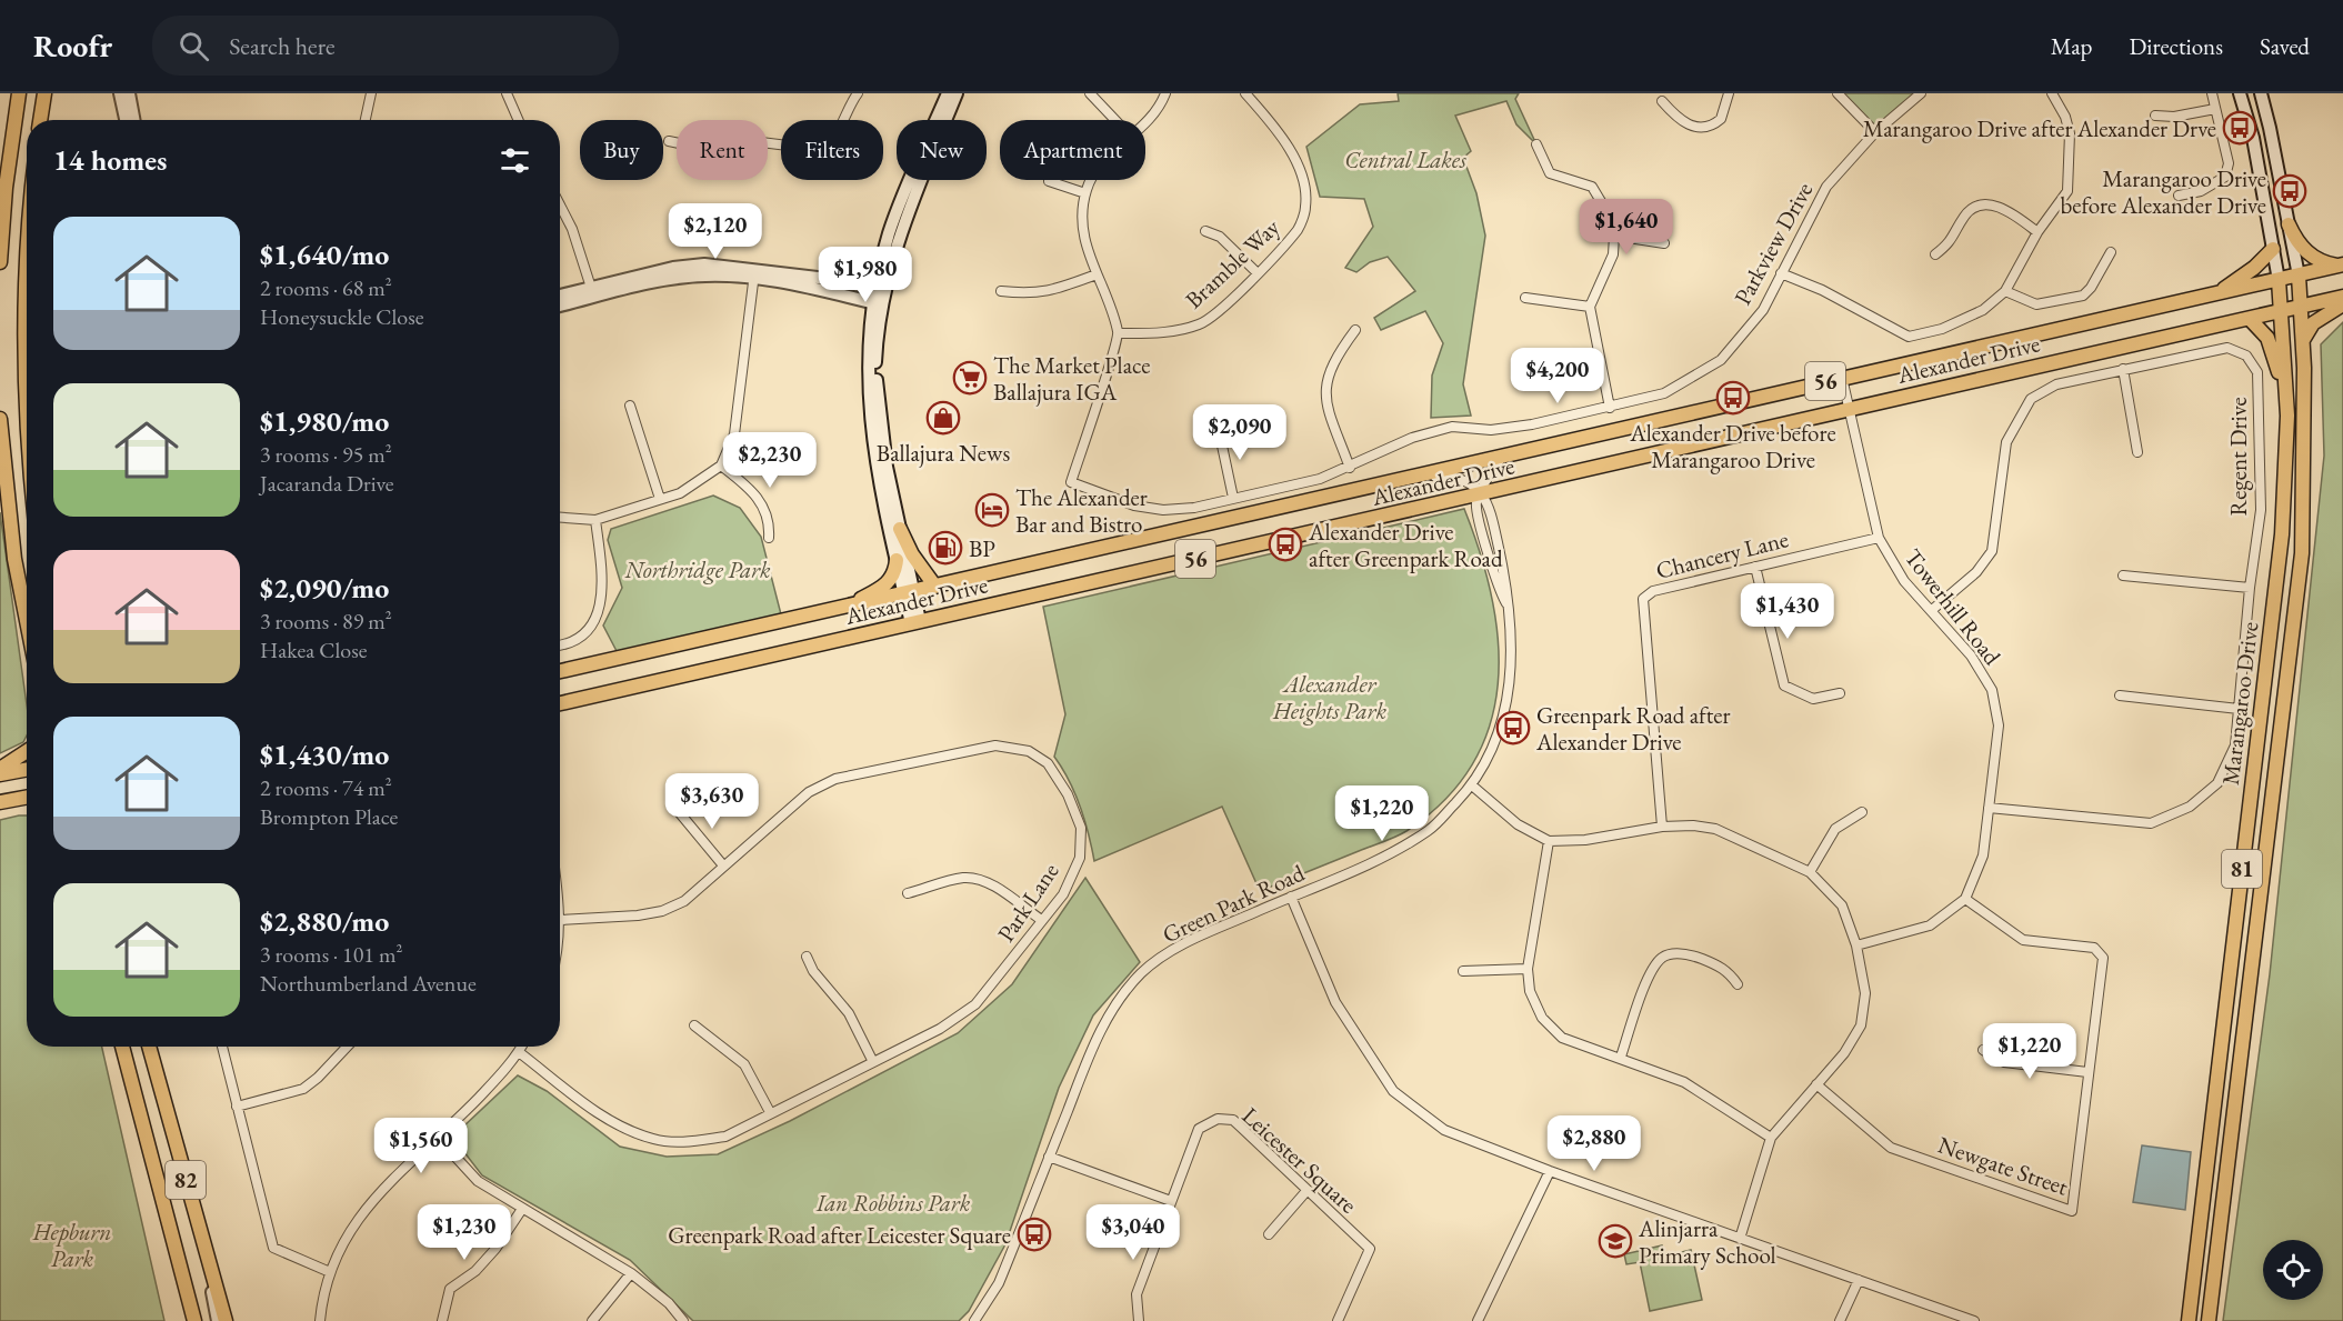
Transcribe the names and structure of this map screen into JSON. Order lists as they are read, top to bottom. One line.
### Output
{"streets":{"main road":["Alexander Drive","56","Marangaroo Drive","81","82"],"street":["Parkview Drive","Bramble Way","Regent Drive","Chancery Lane","Towerhill Road","Park Lane","Green Park Road","Leicester Square","Newgate Street"]},"crossings":[["Parkview Drive","Bramble Way"],["Alexander Drive","Towerhill Road"],["Alexander Drive","Marangaroo Drive"],["Alexander Drive","Green Park Road"],["Regent Drive","Towerhill Road"],["Chancery Lane","Towerhill Road"],["Towerhill Road","Newgate Street"]],"parks":["Central Lakes","Northridge Park","Alexander Heights Park","Ian Robbins Park","Hepburn Park"],"places":{"bus stop":["Marangaroo Drive after Alexander Drve","Marangaroo Drive before Alexander Drive","Alexander Drive before Marangaroo Drive","Alexander Drive after Greenpark Road","Greenpark Road after Alexander Drive","Greenpark Road after Leicester Square"],"supermarket":["The Market Place Ballajura IGA"],"shop":["Ballajura News"],"hotel":["The Alexander Bar and Bistro"],"fuel station":["BP"],"school or university":["Alinjarra Primary School"]},"page":{"header":"Roofr","search":"Search here","nav":["Map","Directions","Saved"],"chip":["Buy","Rent","Filters","New","Apartment"],"heading":"14 homes","price":["$1,640","$2,120","$1,980","$4,200","$2,090","$2,230","$1,430","$3,630","$1,220","$1,220","$2,880","$1,560","$1,230","$3,040"],"list":[{"name":"$1,640/mo","note":"2 rooms · 68 m² · Honeysuckle Close"},{"name":"$1,980/mo","note":"3 rooms · 95 m² · Jacaranda Drive"},{"name":"$2,090/mo","note":"3 rooms · 89 m² · Hakea Close"},{"name":"$1,430/mo","note":"2 rooms · 74 m² · Brompton Place"},{"name":"$2,880/mo","note":"3 rooms · 101 m² · Northumberland Avenue"}]}}
